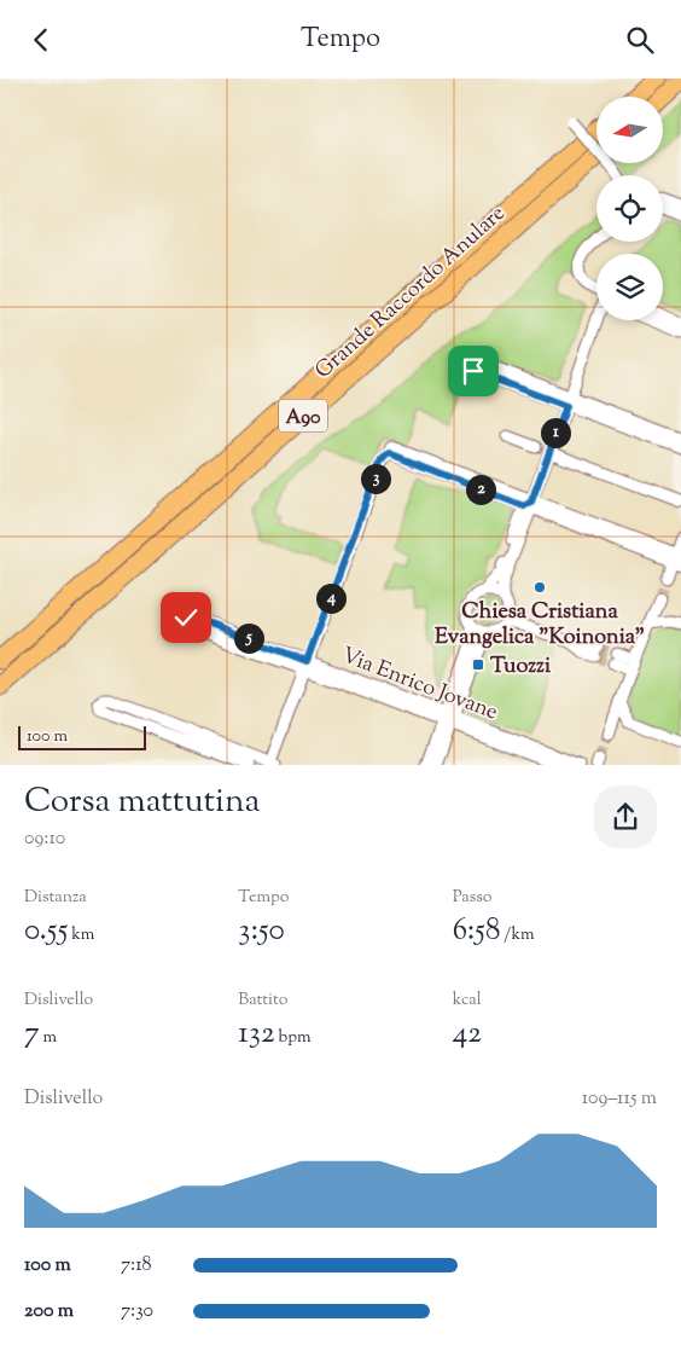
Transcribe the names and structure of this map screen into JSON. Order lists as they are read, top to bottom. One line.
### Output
{"streets":{"highway":["Grande Raccordo Anulare","A90"],"street":["Via Enrico Jovane"]},"places":{"other":["Chiesa Cristiana Evangelica \"Koinonia\""],"transit":["Tuozzi"]},"scale_bar":"100 m","north":"left","page":{"header":"Tempo","pins":["1","3","2","4","5"],"scale":"100 m","heading":["Corsa mattutina","09:10"],"stats":[["Distanza","0.55 km"],["Tempo","3:50"],["Passo","6:58 /km"],["Dislivello","7 m"],["Battito","132 bpm"],["kcal","42"]],"chart":["Dislivello","109–115 m"],"list":[{"name":"100 m","note":"7:18"},{"name":"200 m","note":"7:30"}]}}
